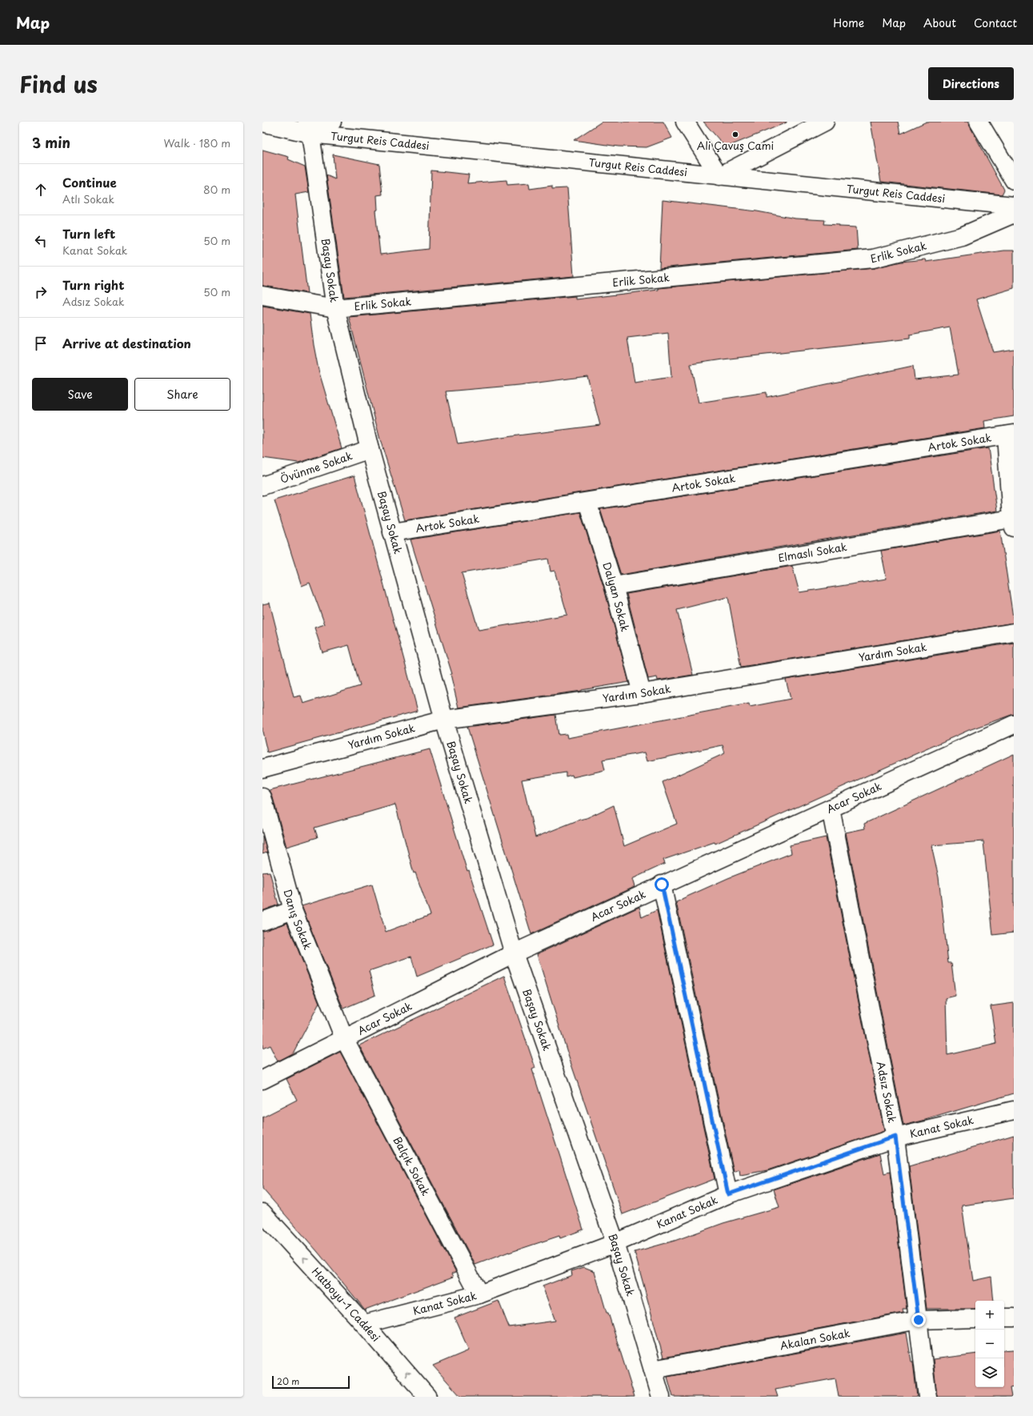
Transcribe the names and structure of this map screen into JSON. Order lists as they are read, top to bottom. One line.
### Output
{"streets":{"street":["Turgut Reis Caddesi","Erlik Sokak","Başay Sokak","Artok Sokak","Övünme Sokak","Elmaslı Sokak","Dalyan Sokak","Yardım Sokak","Acar Sokak","Danış Sokak","Adsız Sokak","Kanat Sokak","Balçık Sokak","Hatboyu-1 Caddesi","Akalan Sokak"]},"crossings":[["Turgut Reis Caddesi","Başay Sokak"],["Erlik Sokak","Başay Sokak"],["Başay Sokak","Artok Sokak"],["Başay Sokak","Övünme Sokak"],["Başay Sokak","Yardım Sokak"],["Başay Sokak","Acar Sokak"],["Başay Sokak","Kanat Sokak"],["Başay Sokak","Akalan Sokak"],["Artok Sokak","Dalyan Sokak"],["Elmaslı Sokak","Dalyan Sokak"],["Dalyan Sokak","Yardım Sokak"],["Acar Sokak","Danış Sokak"],["Acar Sokak","Adsız Sokak"],["Acar Sokak","Balçık Sokak"],["Danış Sokak","Balçık Sokak"],["Adsız Sokak","Kanat Sokak"],["Adsız Sokak","Akalan Sokak"],["Kanat Sokak","Balçık Sokak"],["Kanat Sokak","Hatboyu-1 Caddesi"]],"one_way":["Hatboyu-1 Caddesi"],"places":["Ali Çavuş Cami"],"scale_bar":"20 m","page":{"header":"Map","nav":["Home","Map","About","Contact"],"title":"Find us","buttons":["Directions",["Save","Share"]],"heading":["3 min","Walk · 180 m"],"list":[["Continue","Atlı Sokak","80 m"],["Turn left","Kanat Sokak","50 m"],["Turn right","Adsız Sokak","50 m"],"Arrive at destination"],"map_buttons":["+","−"],"scale":"20 m"}}
